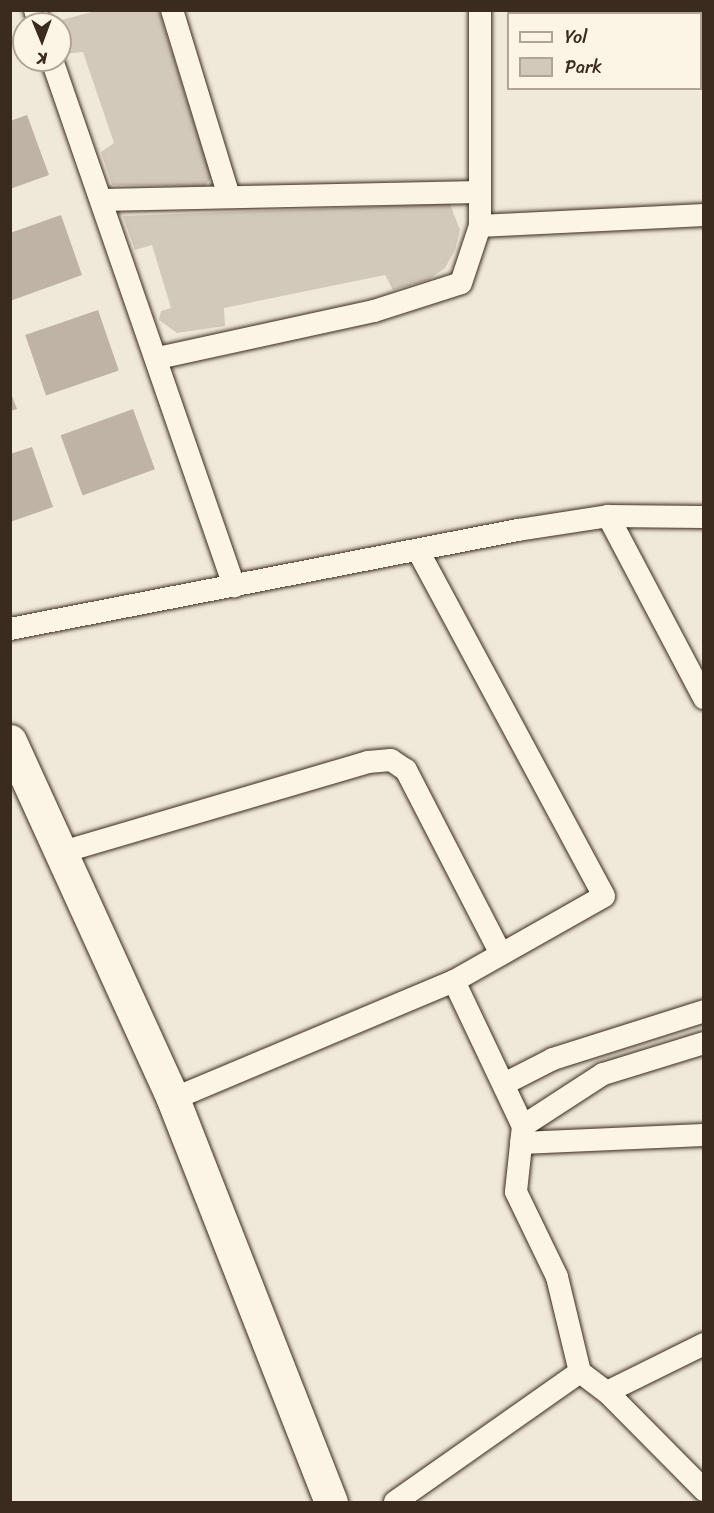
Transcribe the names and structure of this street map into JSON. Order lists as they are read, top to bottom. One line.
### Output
{"legend":["Yol","Park"],"north":"bottom"}
